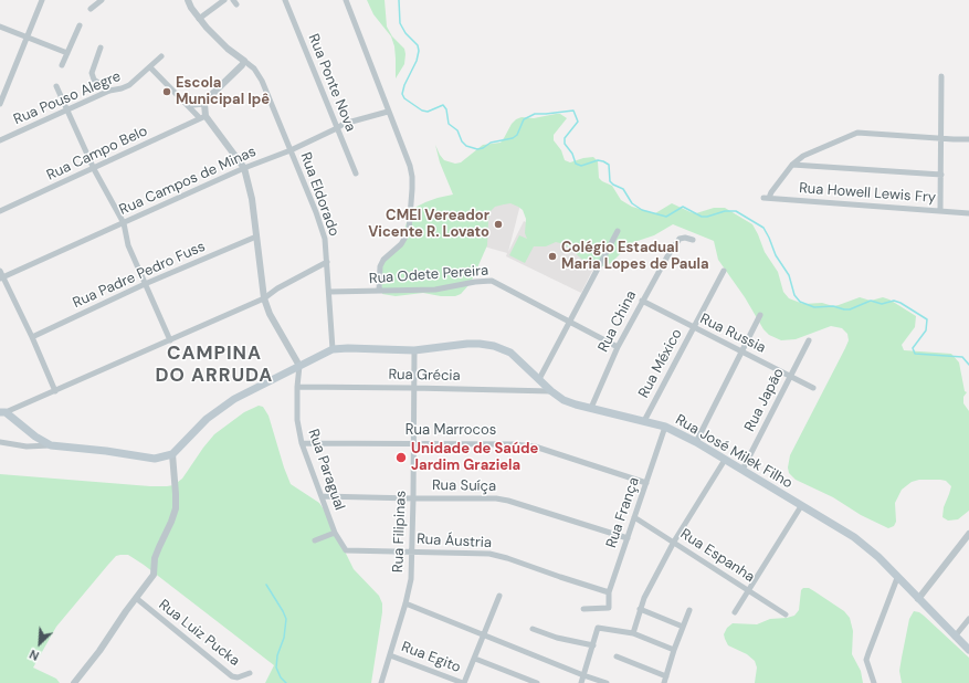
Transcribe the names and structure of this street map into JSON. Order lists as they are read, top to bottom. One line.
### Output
{"streets":{"main road":["Rua José Milek Filho"],"street":["Rua Ponte Nova","Rua Pouso Alegre","Rua Campo Belo","Rua Campos de Minas","Rua Howell Lewis Fry","Rua Eldorado","Rua Padre Pedro Fuss","Rua Odete Pereira","Rua China","Rua Russia","Rua México","Rua Grécia","Rua Japão","Rua Marrocos","Rua Paragual","Rua Suíça","Rua França","Rua Filipinas","Rua Áustria","Rua Espanha","Rua Luiz Pucka","Rua Egito"]},"crossings":[["Rua Ponte Nova","Rua Campos de Minas"],["Rua Campos de Minas","Rua Eldorado"],["Rua Eldorado","Rua Odete Pereira"],["Rua Eldorado","Rua José Milek Filho"],["Rua Odete Pereira","Rua China"],["Rua China","Rua Russia"],["Rua China","Rua José Milek Filho"],["Rua Russia","Rua México"],["Rua Russia","Rua Japão"],["Rua México","Rua José Milek Filho"],["Rua Grécia","Rua José Milek Filho"],["Rua Grécia","Rua Paragual"],["Rua Grécia","Rua Filipinas"],["Rua Japão","Rua José Milek Filho"],["Rua Marrocos","Rua Paragual"],["Rua Marrocos","Rua França"],["Rua Marrocos","Rua Filipinas"],["Rua José Milek Filho","Rua Paragual"],["Rua José Milek Filho","Rua França"],["Rua José Milek Filho","Rua Filipinas"],["Rua Paragual","Rua Suíça"],["Rua Paragual","Rua Áustria"],["Rua Suíça","Rua França"],["Rua Suíça","Rua Filipinas"],["Rua França","Rua Áustria"],["Rua França","Rua Espanha"],["Rua Filipinas","Rua Áustria"],["Rua Filipinas","Rua Egito"]],"districts":["CAMPINA DO ARRUDA"],"places":["Escola Municipal Ipê","CMEI Vereador Vicente R. Lovato","Colégio Estadual Maria Lopes de Paula","Unidade de Saúde Jardim Graziela"],"north":"bottom left"}
